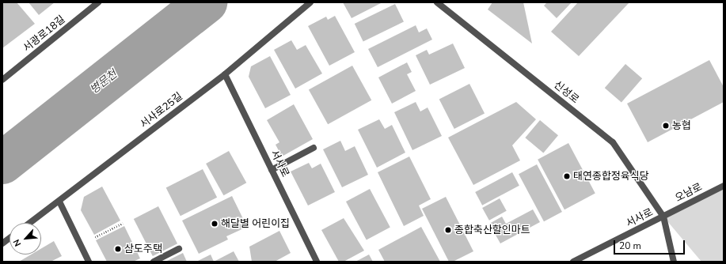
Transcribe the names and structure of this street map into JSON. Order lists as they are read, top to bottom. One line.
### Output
{"streets":{"street":["서광로18길","신성로","서사로25길","서사로","오남로"]},"crossings":[["신성로","서사로"],["신성로","오남로"],["서사로25길","서사로"],["서사로","오남로"]],"water":["병문천"],"places":["농협","태연종합정육식당","해달별 어린이집","종합축산할인마트","삼도주택"],"scale_bar":"20 m","north":"bottom left"}
